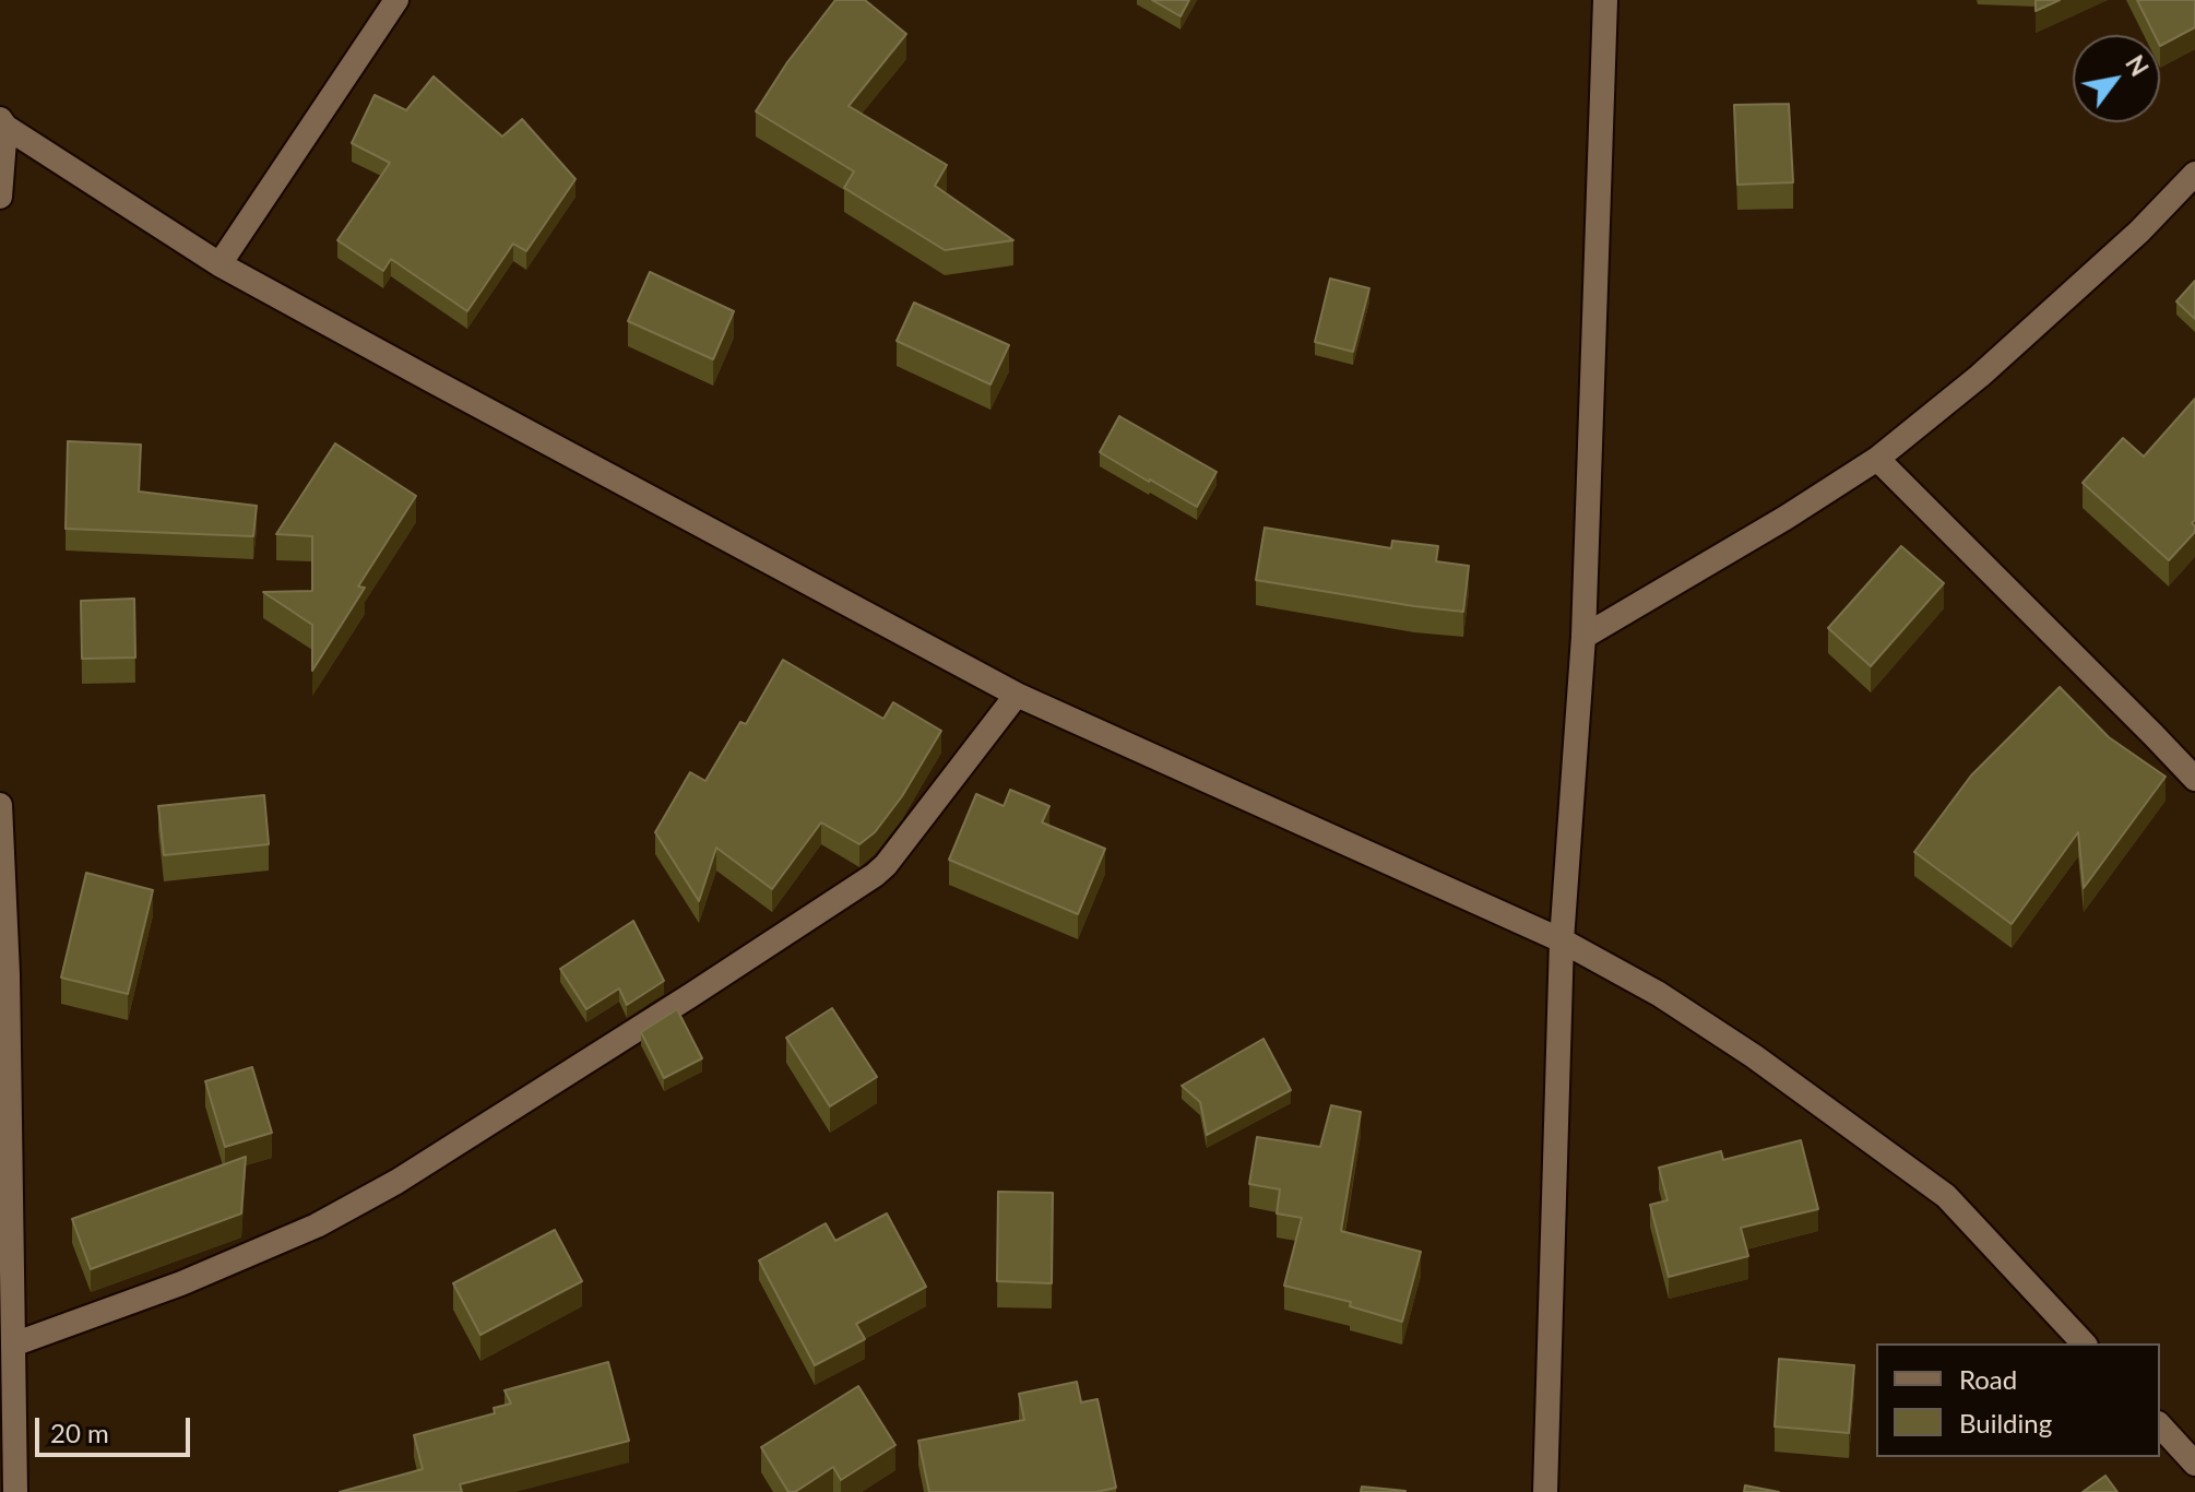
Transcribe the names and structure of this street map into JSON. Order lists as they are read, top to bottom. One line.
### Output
{"legend":["Road","Building"],"scale_bar":"20 m","north":"top right"}
